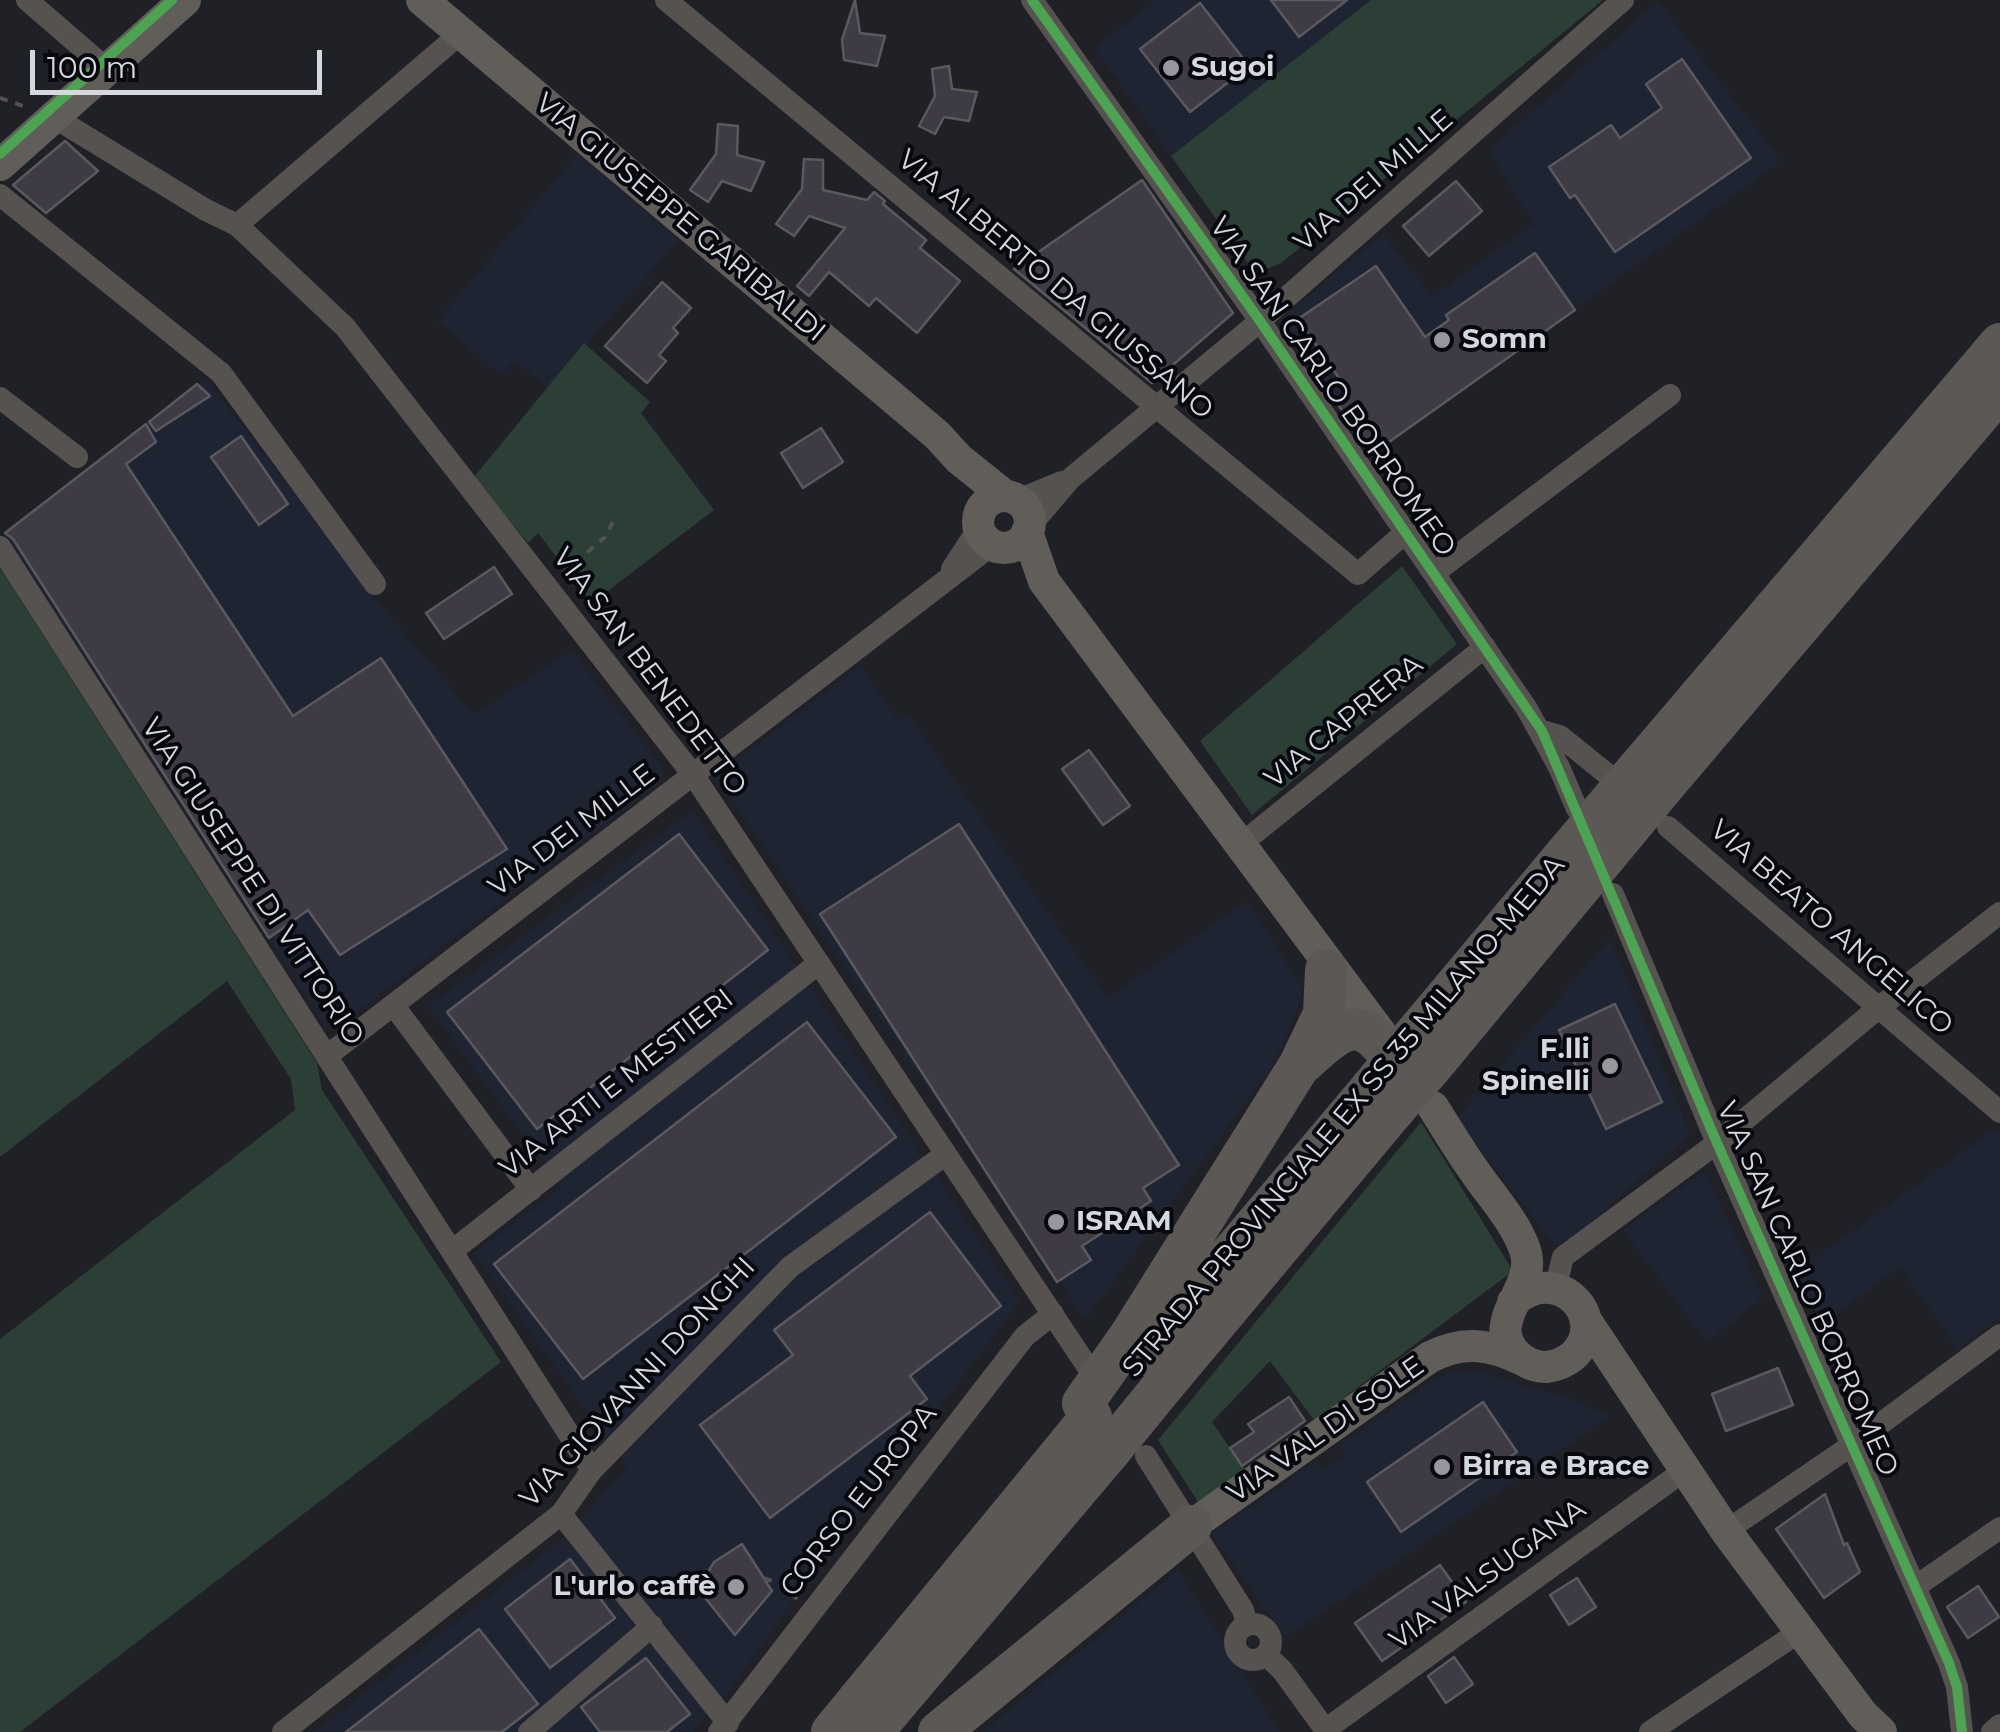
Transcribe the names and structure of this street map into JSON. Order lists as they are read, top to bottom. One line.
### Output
{"streets":{"highway":["STRADA PROVINCIALE EX SS 35 MILANO-MEDA"],"street":["VIA DEI MILLE","VIA GIUSEPPE GARIBALDI","VIA ALBERTO DA GIUSSANO","VIA SAN CARLO BORROMEO","VIA SAN BENEDETTO","VIA CAPRERA","VIA GIUSEPPE DI VITTORIO","VIA BEATO ANGELICO","VIA ARTI E MESTIERI","VIA GIOVANNI DONGHI","VIA VAL DI SOLE","CORSO EUROPA","VIA VALSUGANA"]},"crossings":[["VIA DEI MILLE","VIA GIUSEPPE GARIBALDI"],["VIA DEI MILLE","VIA ALBERTO DA GIUSSANO"],["VIA DEI MILLE","VIA SAN CARLO BORROMEO"],["VIA DEI MILLE","VIA SAN BENEDETTO"],["VIA DEI MILLE","VIA GIUSEPPE DI VITTORIO"],["VIA GIUSEPPE GARIBALDI","VIA CAPRERA"],["VIA GIUSEPPE GARIBALDI","STRADA PROVINCIALE EX SS 35 MILANO-MEDA"],["VIA ALBERTO DA GIUSSANO","VIA SAN CARLO BORROMEO"],["VIA SAN CARLO BORROMEO","VIA CAPRERA"],["VIA SAN CARLO BORROMEO","VIA BEATO ANGELICO"],["VIA SAN CARLO BORROMEO","STRADA PROVINCIALE EX SS 35 MILANO-MEDA"],["VIA SAN BENEDETTO","VIA ARTI E MESTIERI"],["VIA SAN BENEDETTO","STRADA PROVINCIALE EX SS 35 MILANO-MEDA"],["VIA SAN BENEDETTO","VIA GIOVANNI DONGHI"],["VIA SAN BENEDETTO","VIA VAL DI SOLE"],["VIA SAN BENEDETTO","CORSO EUROPA"],["VIA SAN BENEDETTO","VIA VALSUGANA"],["VIA GIUSEPPE DI VITTORIO","VIA ARTI E MESTIERI"],["VIA GIUSEPPE DI VITTORIO","VIA GIOVANNI DONGHI"],["VIA BEATO ANGELICO","STRADA PROVINCIALE EX SS 35 MILANO-MEDA"]],"places":["Sugoi","Somn","F.lli Spinelli","ISRAM","Birra e Brace","L'urlo caffè"],"scale_bar":"100 m"}
